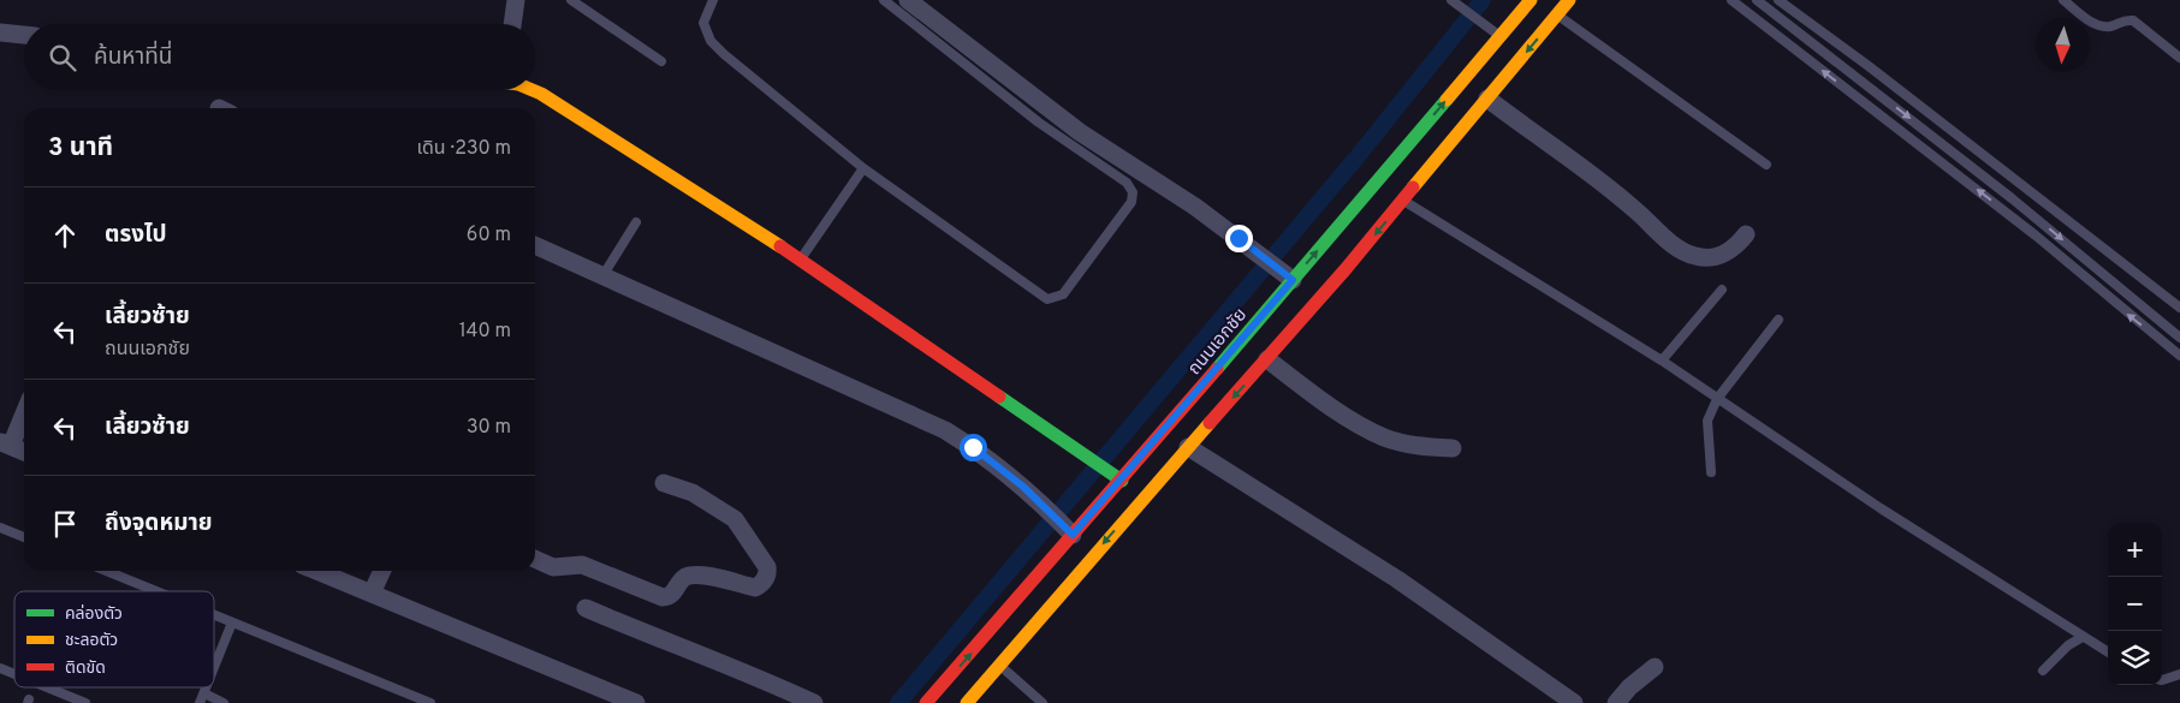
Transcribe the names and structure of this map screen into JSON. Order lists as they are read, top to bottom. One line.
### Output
{"streets":{"main road":["ถนนเอกชัย"]},"legend":["คล่องตัว","ชะลอตัว","ติดขัด"],"north":"bottom","page":{"search":"ค้นหาที่นี่","heading":["3 นาที","เดิน · 230 m"],"list":[["ตรงไป","60 m"],["เลี้ยวซ้าย","ถนนเอกชัย","140 m"],["เลี้ยวซ้าย","30 m"],"ถึงจุดหมาย"],"map_buttons":["+","−"]}}
